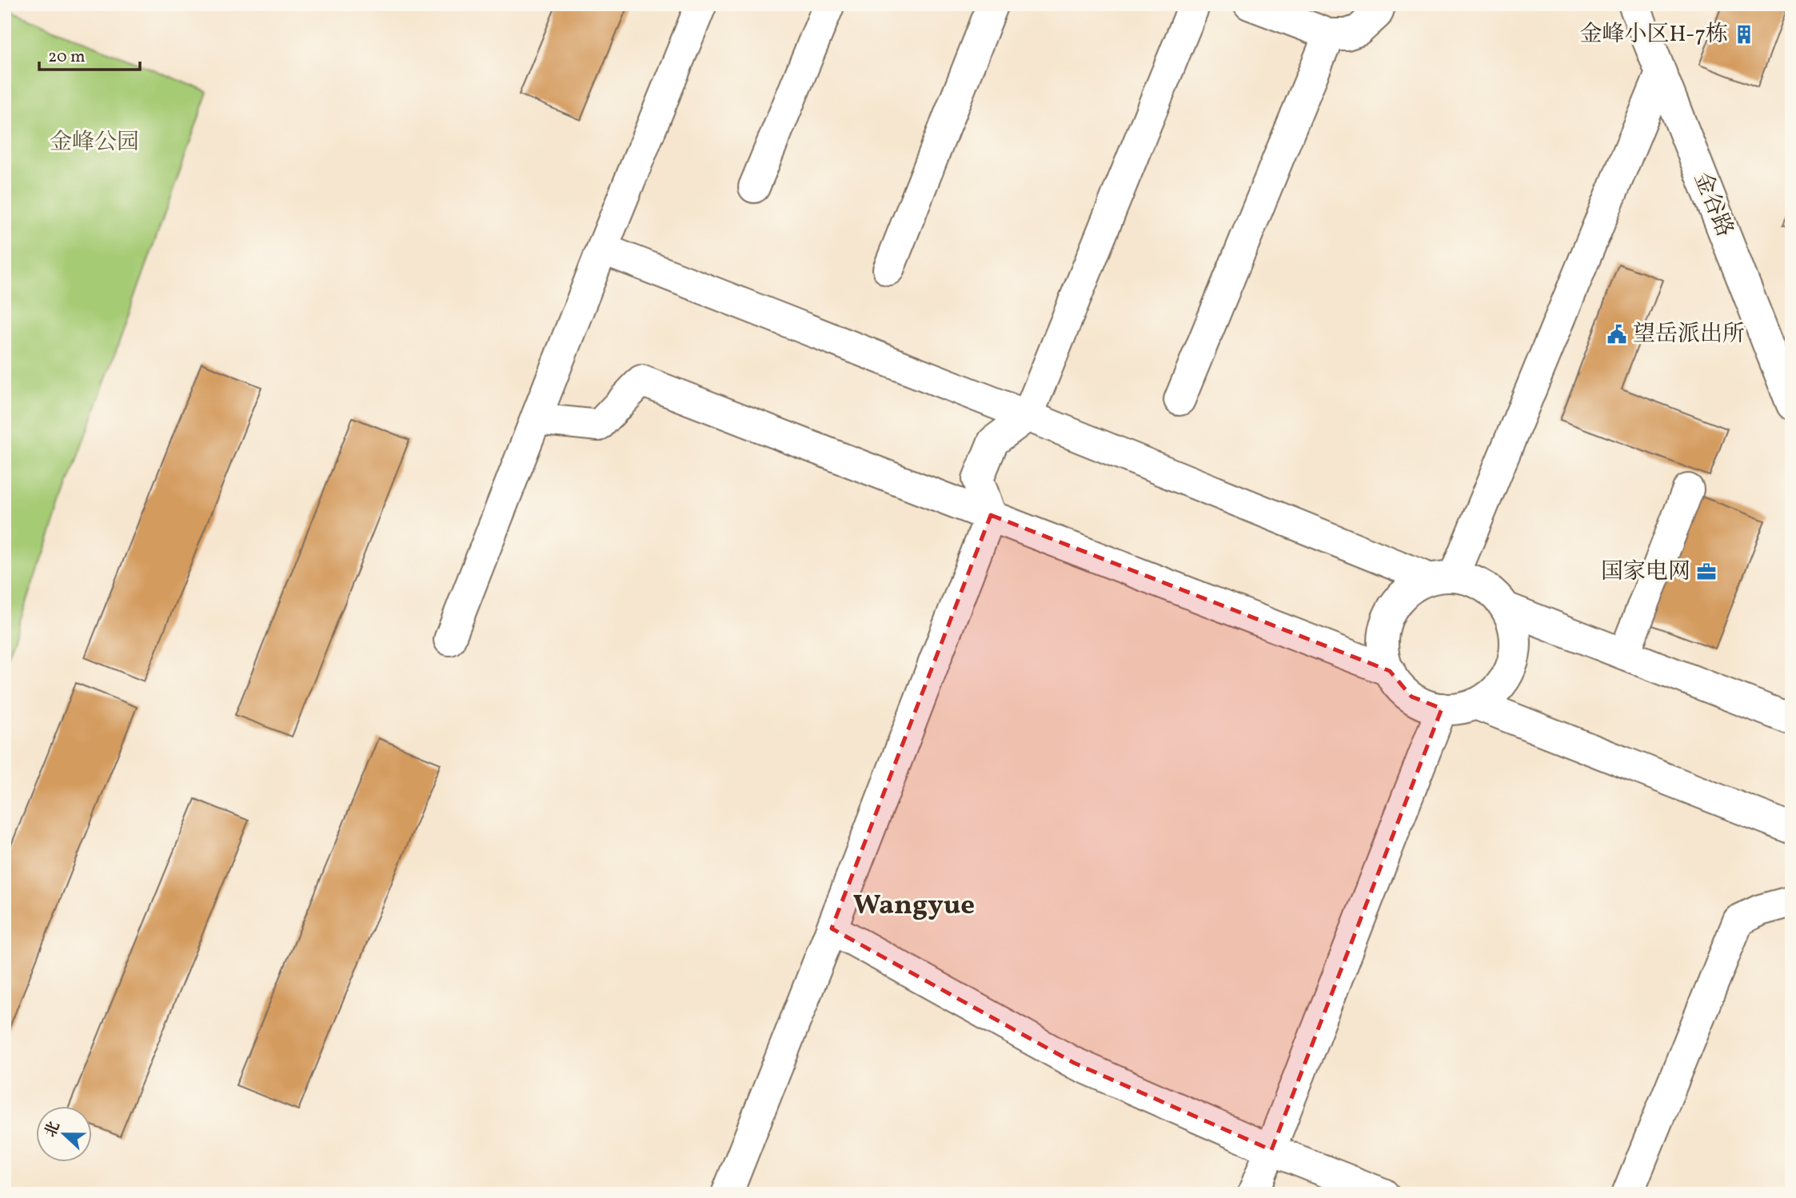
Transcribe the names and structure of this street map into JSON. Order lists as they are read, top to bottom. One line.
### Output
{"streets":{"street":["金谷路"]},"districts":["Wangyue"],"parks":["金峰公园"],"places":{"building":["金峰小区H-7栋"],"public building":["望岳派出所"],"office":["国家电网"]},"scale_bar":"20 m","north":"left"}
